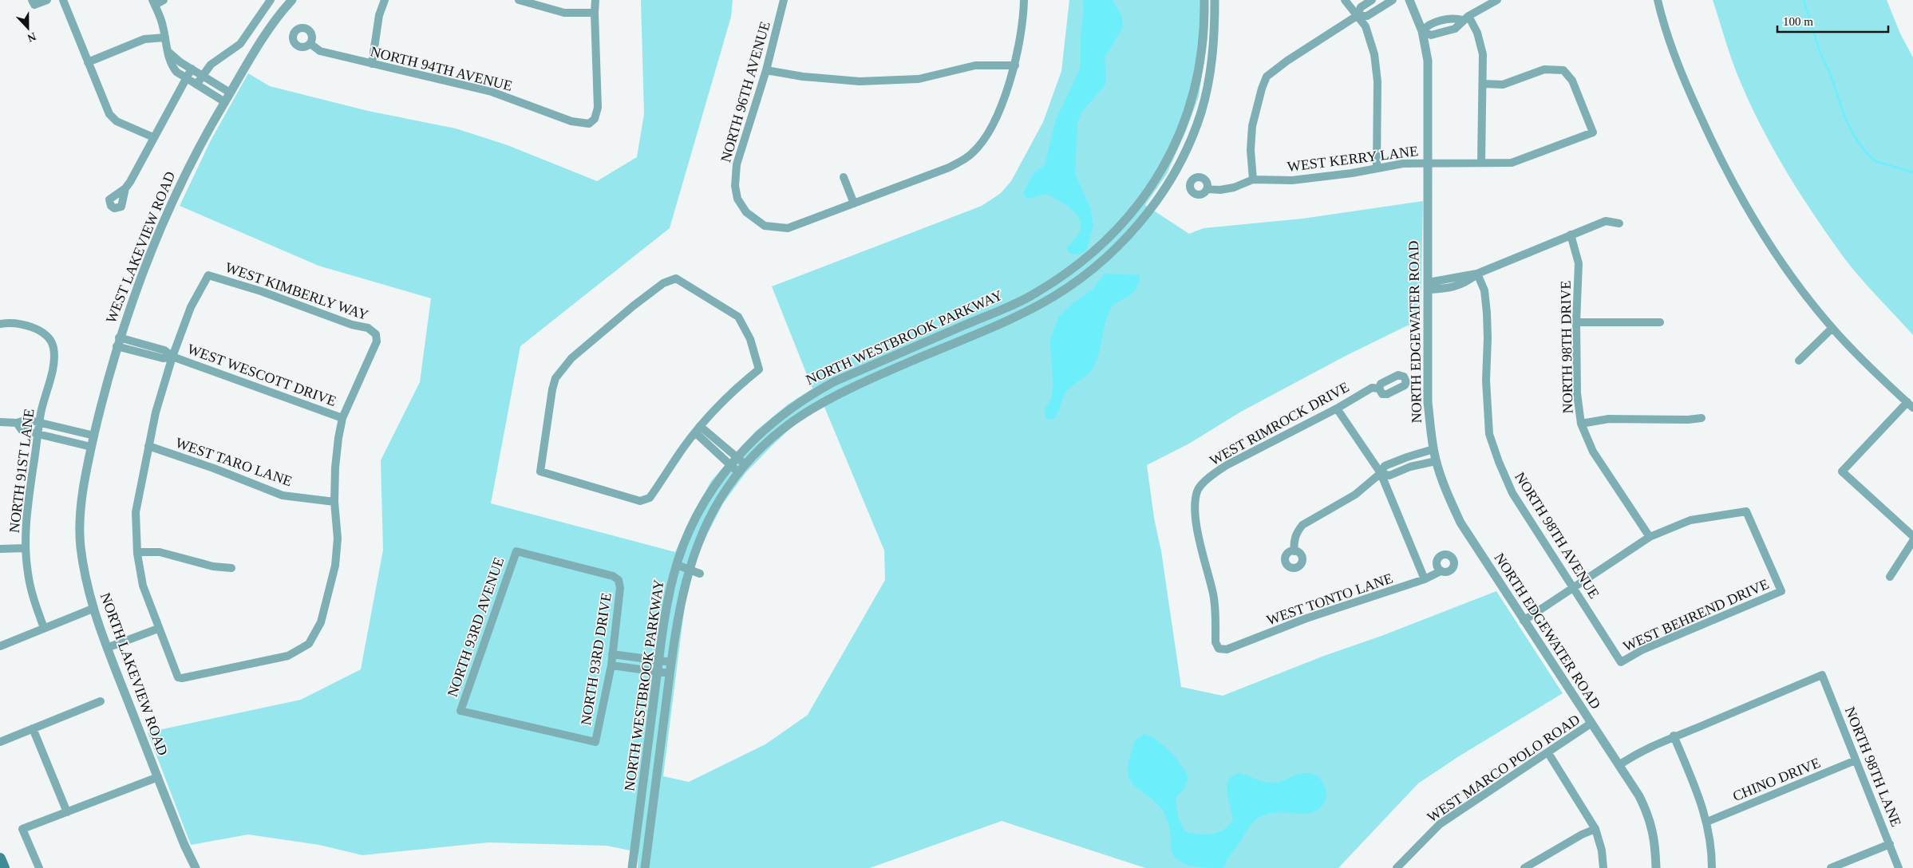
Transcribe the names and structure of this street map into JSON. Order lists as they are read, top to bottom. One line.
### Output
{"streets":{"street":["NORTH 94TH AVENUE","NORTH 96TH AVENUE","WEST KERRY LANE","WEST LAKEVIEW ROAD","WEST KIMBERLY WAY","NORTH EDGEWATER ROAD","NORTH WESTBROOK PARKWAY","NORTH 98TH DRIVE","WEST WESCOTT DRIVE","WEST RIMROCK DRIVE","WEST TARO LANE","NORTH 91ST LANE","NORTH 98TH AVENUE","WEST TONTO LANE","WEST BEHREND DRIVE","NORTH 93RD AVENUE","NORTH 93RD DRIVE","NORTH LAKEVIEW ROAD","NORTH 98TH LANE","WEST MARCO POLO ROAD","CHINO DRIVE"]},"crossings":[["WEST KERRY LANE","NORTH EDGEWATER ROAD"],["WEST LAKEVIEW ROAD","WEST WESCOTT DRIVE"],["WEST LAKEVIEW ROAD","NORTH LAKEVIEW ROAD"],["WEST KIMBERLY WAY","WEST WESCOTT DRIVE"],["NORTH EDGEWATER ROAD","WEST MARCO POLO ROAD"],["NORTH 98TH DRIVE","WEST BEHREND DRIVE"],["WEST RIMROCK DRIVE","WEST TONTO LANE"],["NORTH 98TH AVENUE","WEST BEHREND DRIVE"],["NORTH 93RD AVENUE","NORTH 93RD DRIVE"],["NORTH 98TH LANE","CHINO DRIVE"]],"scale_bar":"100 m","north":"bottom"}
